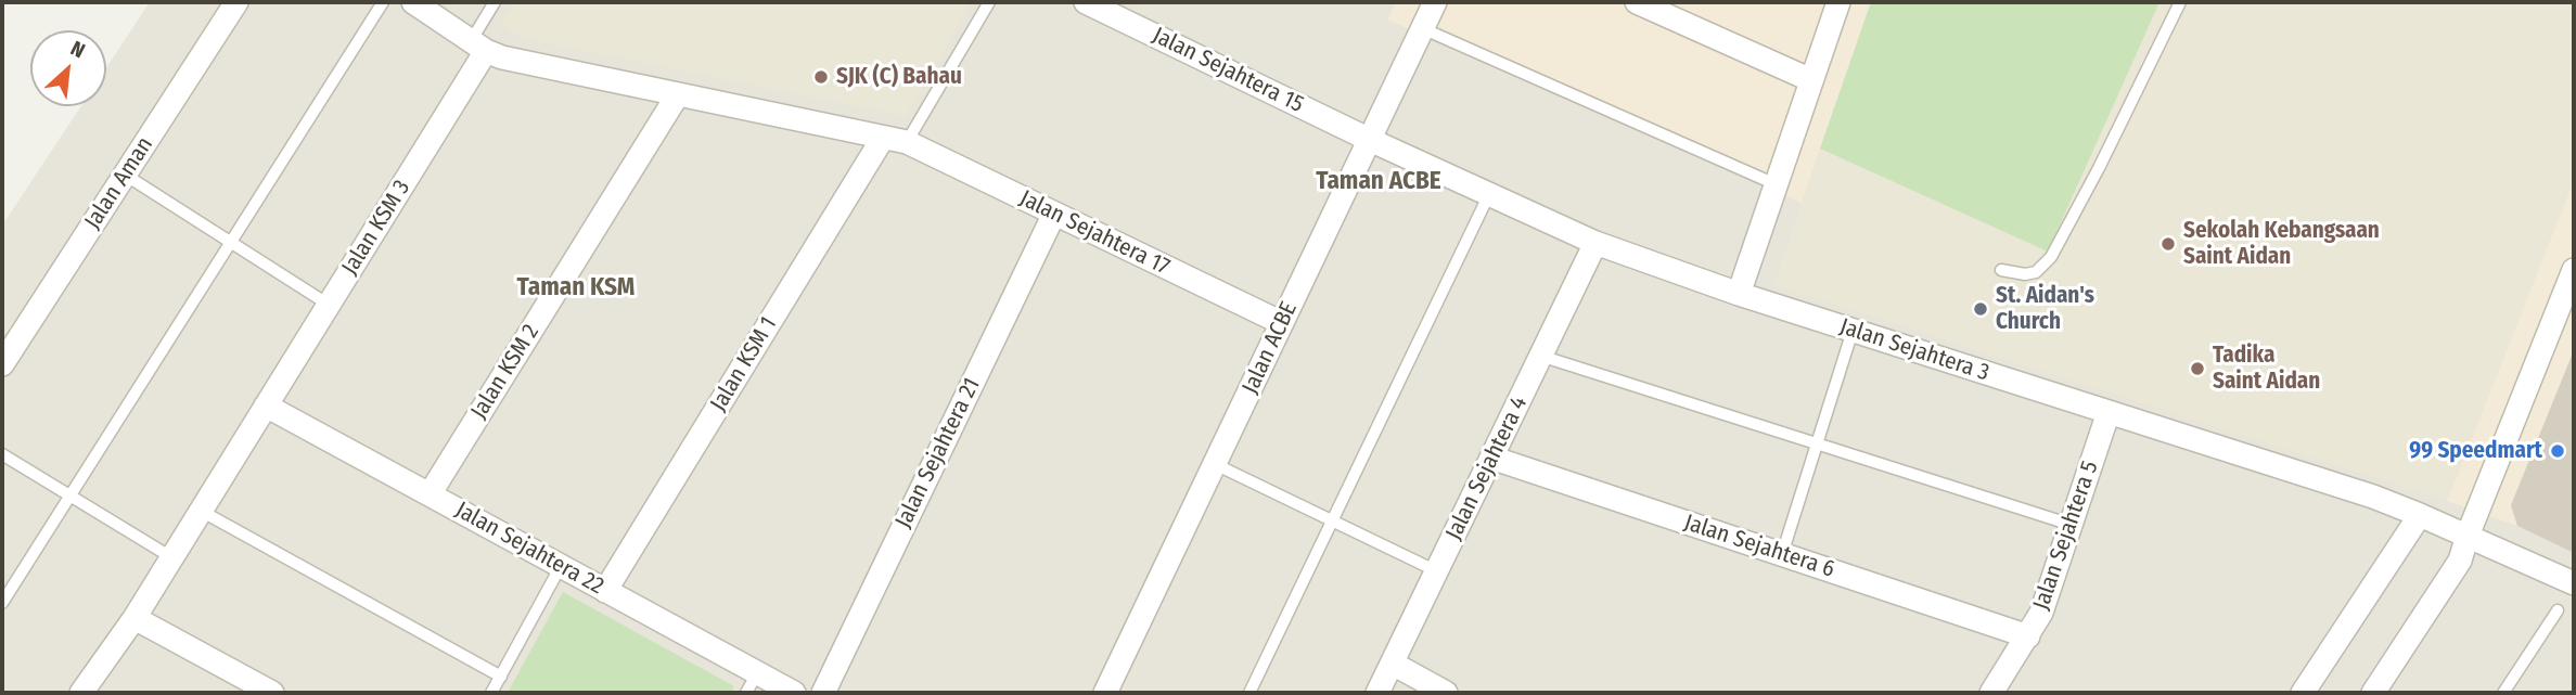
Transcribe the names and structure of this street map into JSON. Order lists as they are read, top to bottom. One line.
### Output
{"streets":{"street":["Jalan Sejahtera 15","Jalan Aman","Jalan KSM 3","Jalan Sejahtera 17","Jalan ACBE","Jalan Sejahtera 3","Jalan KSM 1","Jalan KSM 2","Jalan Sejahtera 21","Jalan Sejahtera 4","Jalan Sejahtera 5","Jalan Sejahtera 6","Jalan Sejahtera 22"]},"crossings":[["Jalan Sejahtera 15","Jalan ACBE"],["Jalan Sejahtera 15","Jalan Sejahtera 3"],["Jalan KSM 3","Jalan Sejahtera 17"],["Jalan KSM 3","Jalan Sejahtera 22"],["Jalan Sejahtera 17","Jalan ACBE"],["Jalan Sejahtera 17","Jalan KSM 1"],["Jalan Sejahtera 17","Jalan KSM 2"],["Jalan Sejahtera 17","Jalan Sejahtera 21"],["Jalan ACBE","Jalan Sejahtera 3"],["Jalan Sejahtera 3","Jalan Sejahtera 4"],["Jalan Sejahtera 3","Jalan Sejahtera 5"],["Jalan KSM 1","Jalan Sejahtera 22"],["Jalan KSM 2","Jalan Sejahtera 22"],["Jalan Sejahtera 4","Jalan Sejahtera 6"],["Jalan Sejahtera 5","Jalan Sejahtera 6"]],"districts":["Taman ACBE","Taman KSM"],"places":["SJK (C) Bahau","Sekolah Kebangsaan Saint Aidan","St. Aidan's Church","Tadika Saint Aidan","99 Speedmart"],"north":"top right"}
